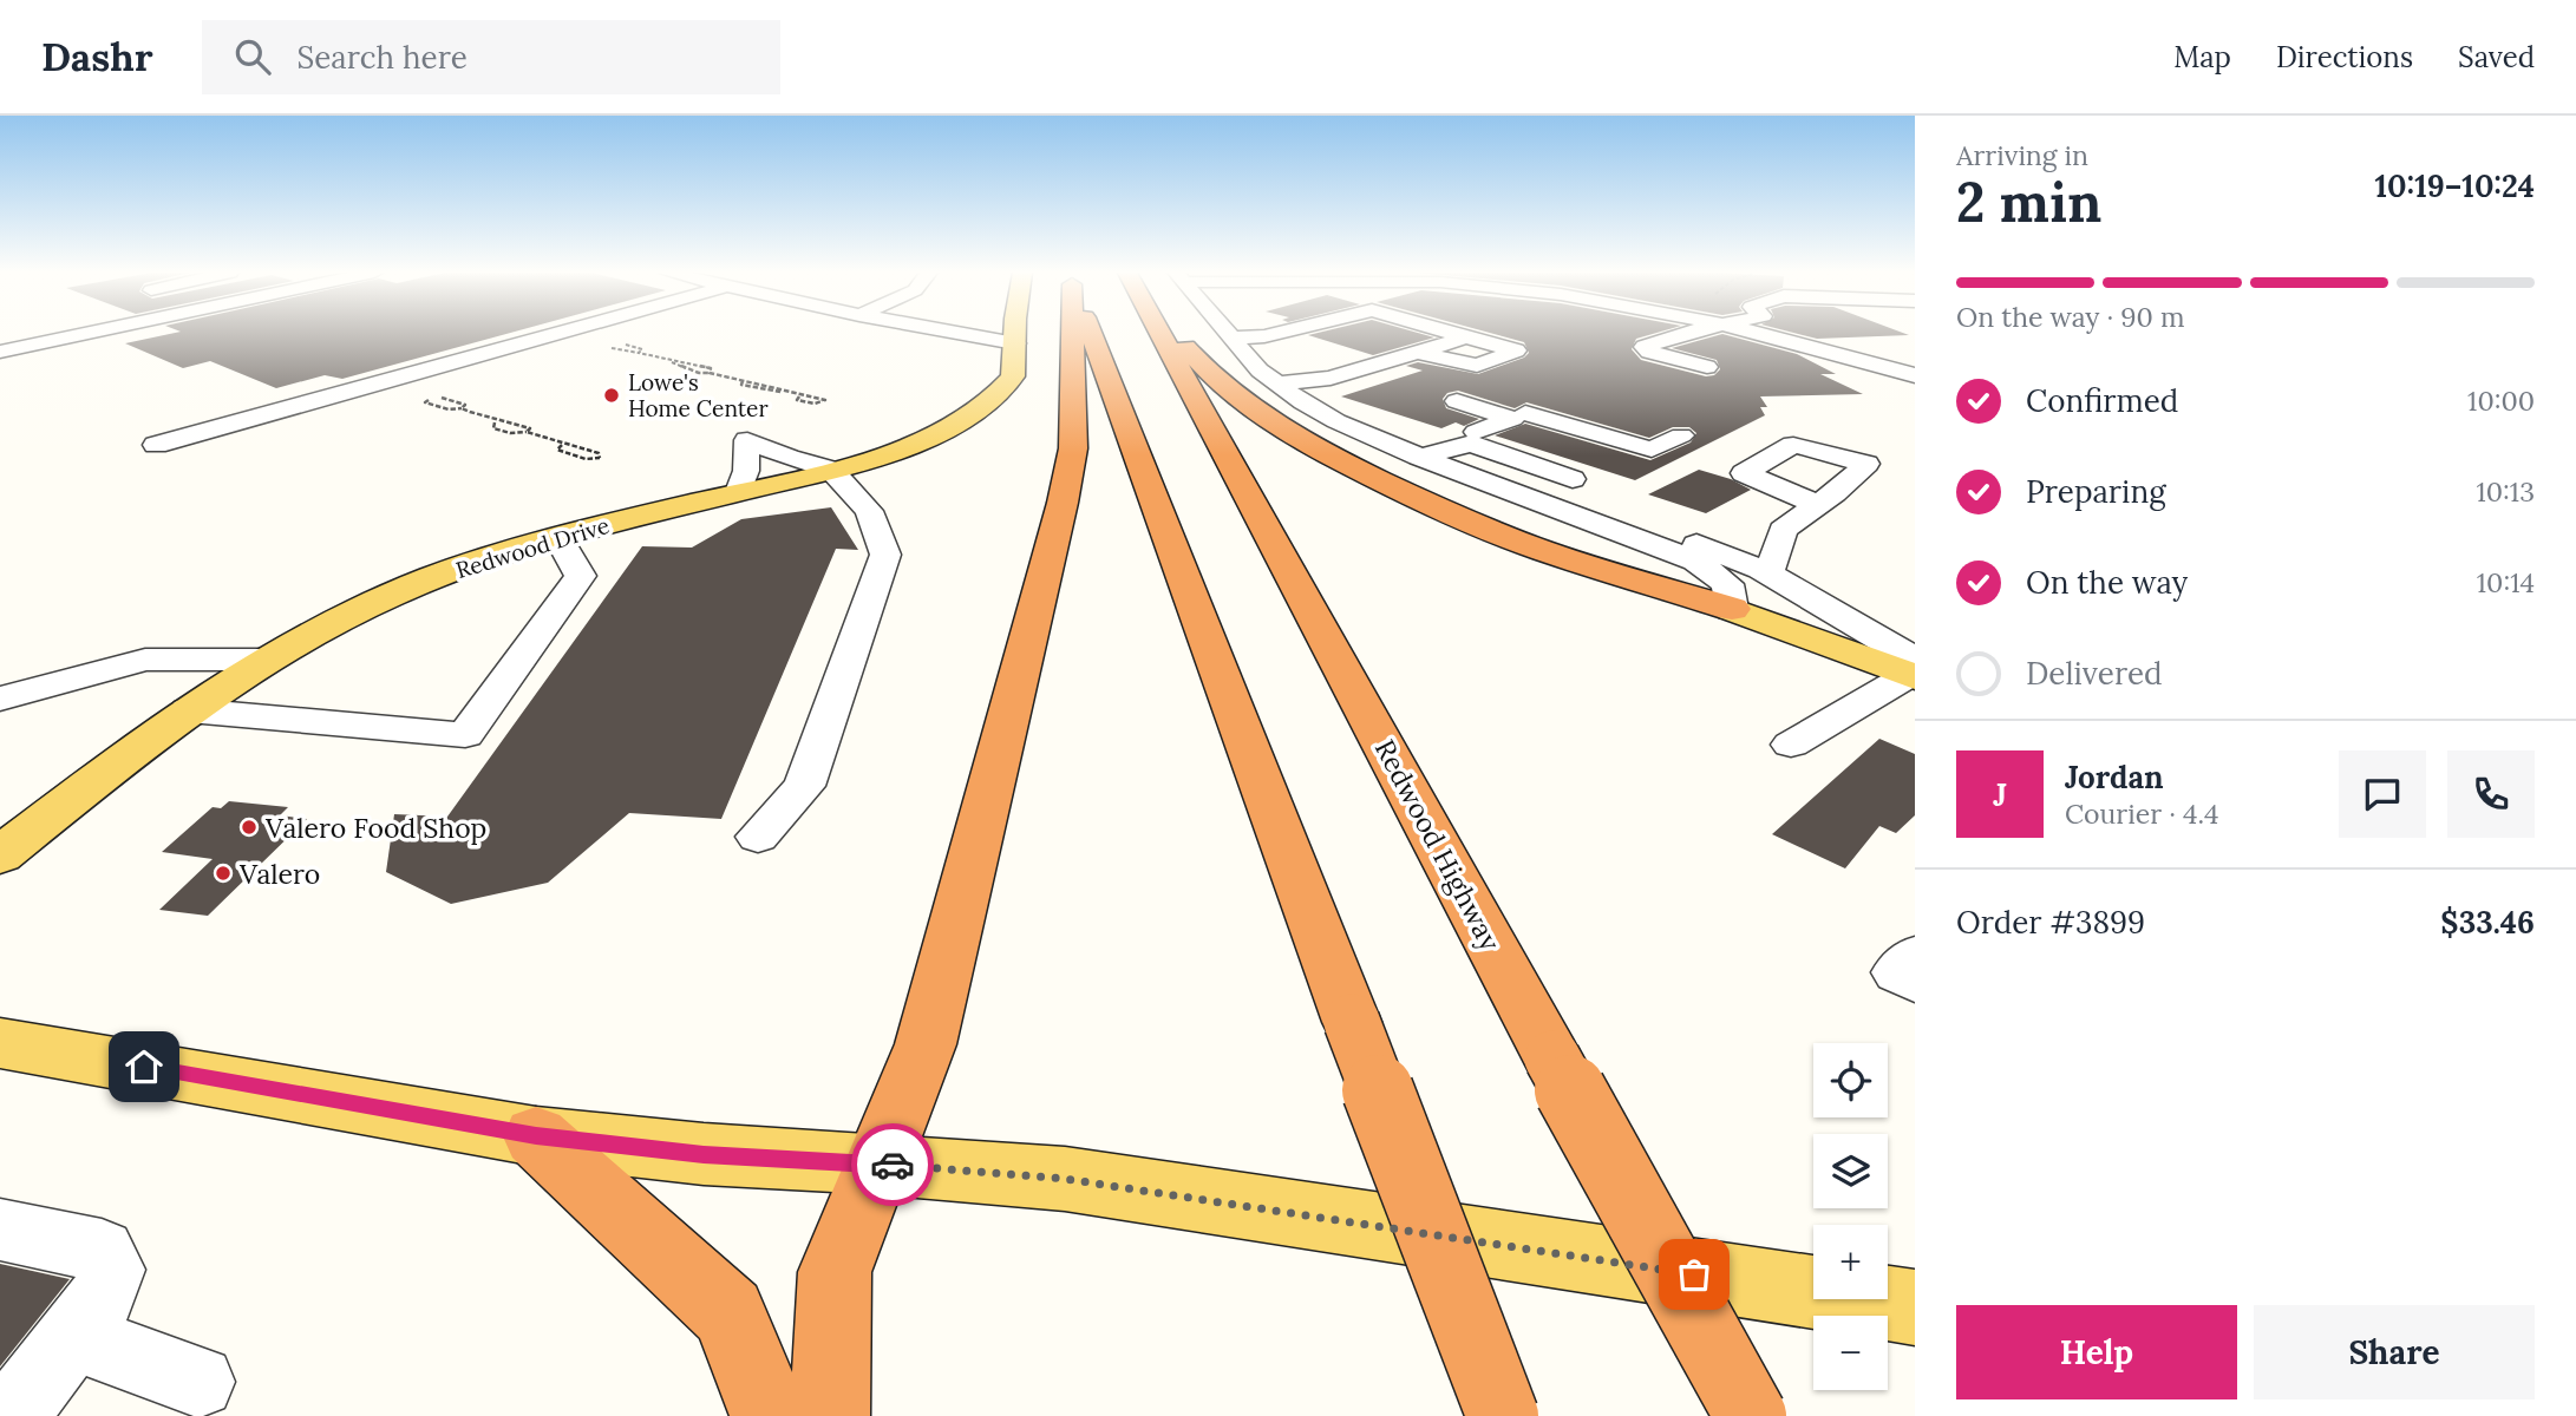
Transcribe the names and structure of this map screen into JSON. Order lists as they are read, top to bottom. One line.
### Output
{"streets":{"highway":["Redwood Highway"],"main road":["Redwood Drive"]},"places":["Lowe's Home Center","Valero Food Shop","Valero"],"page":{"header":"Dashr","search":"Search here","nav":["Map","Directions","Saved"],"heading":["2 min","Arriving in","10:19–10:24"],"panel":["Jordan","Courier · 4.4","Order #3899","$33.46"],"bar":"On the way · 90 m","list":[["Confirmed","10:00"],["Preparing","10:13"],["On the way","10:14"],"Delivered"],"round":"J","map_buttons":["+","−"],"buttons":["Help","Share"]}}
